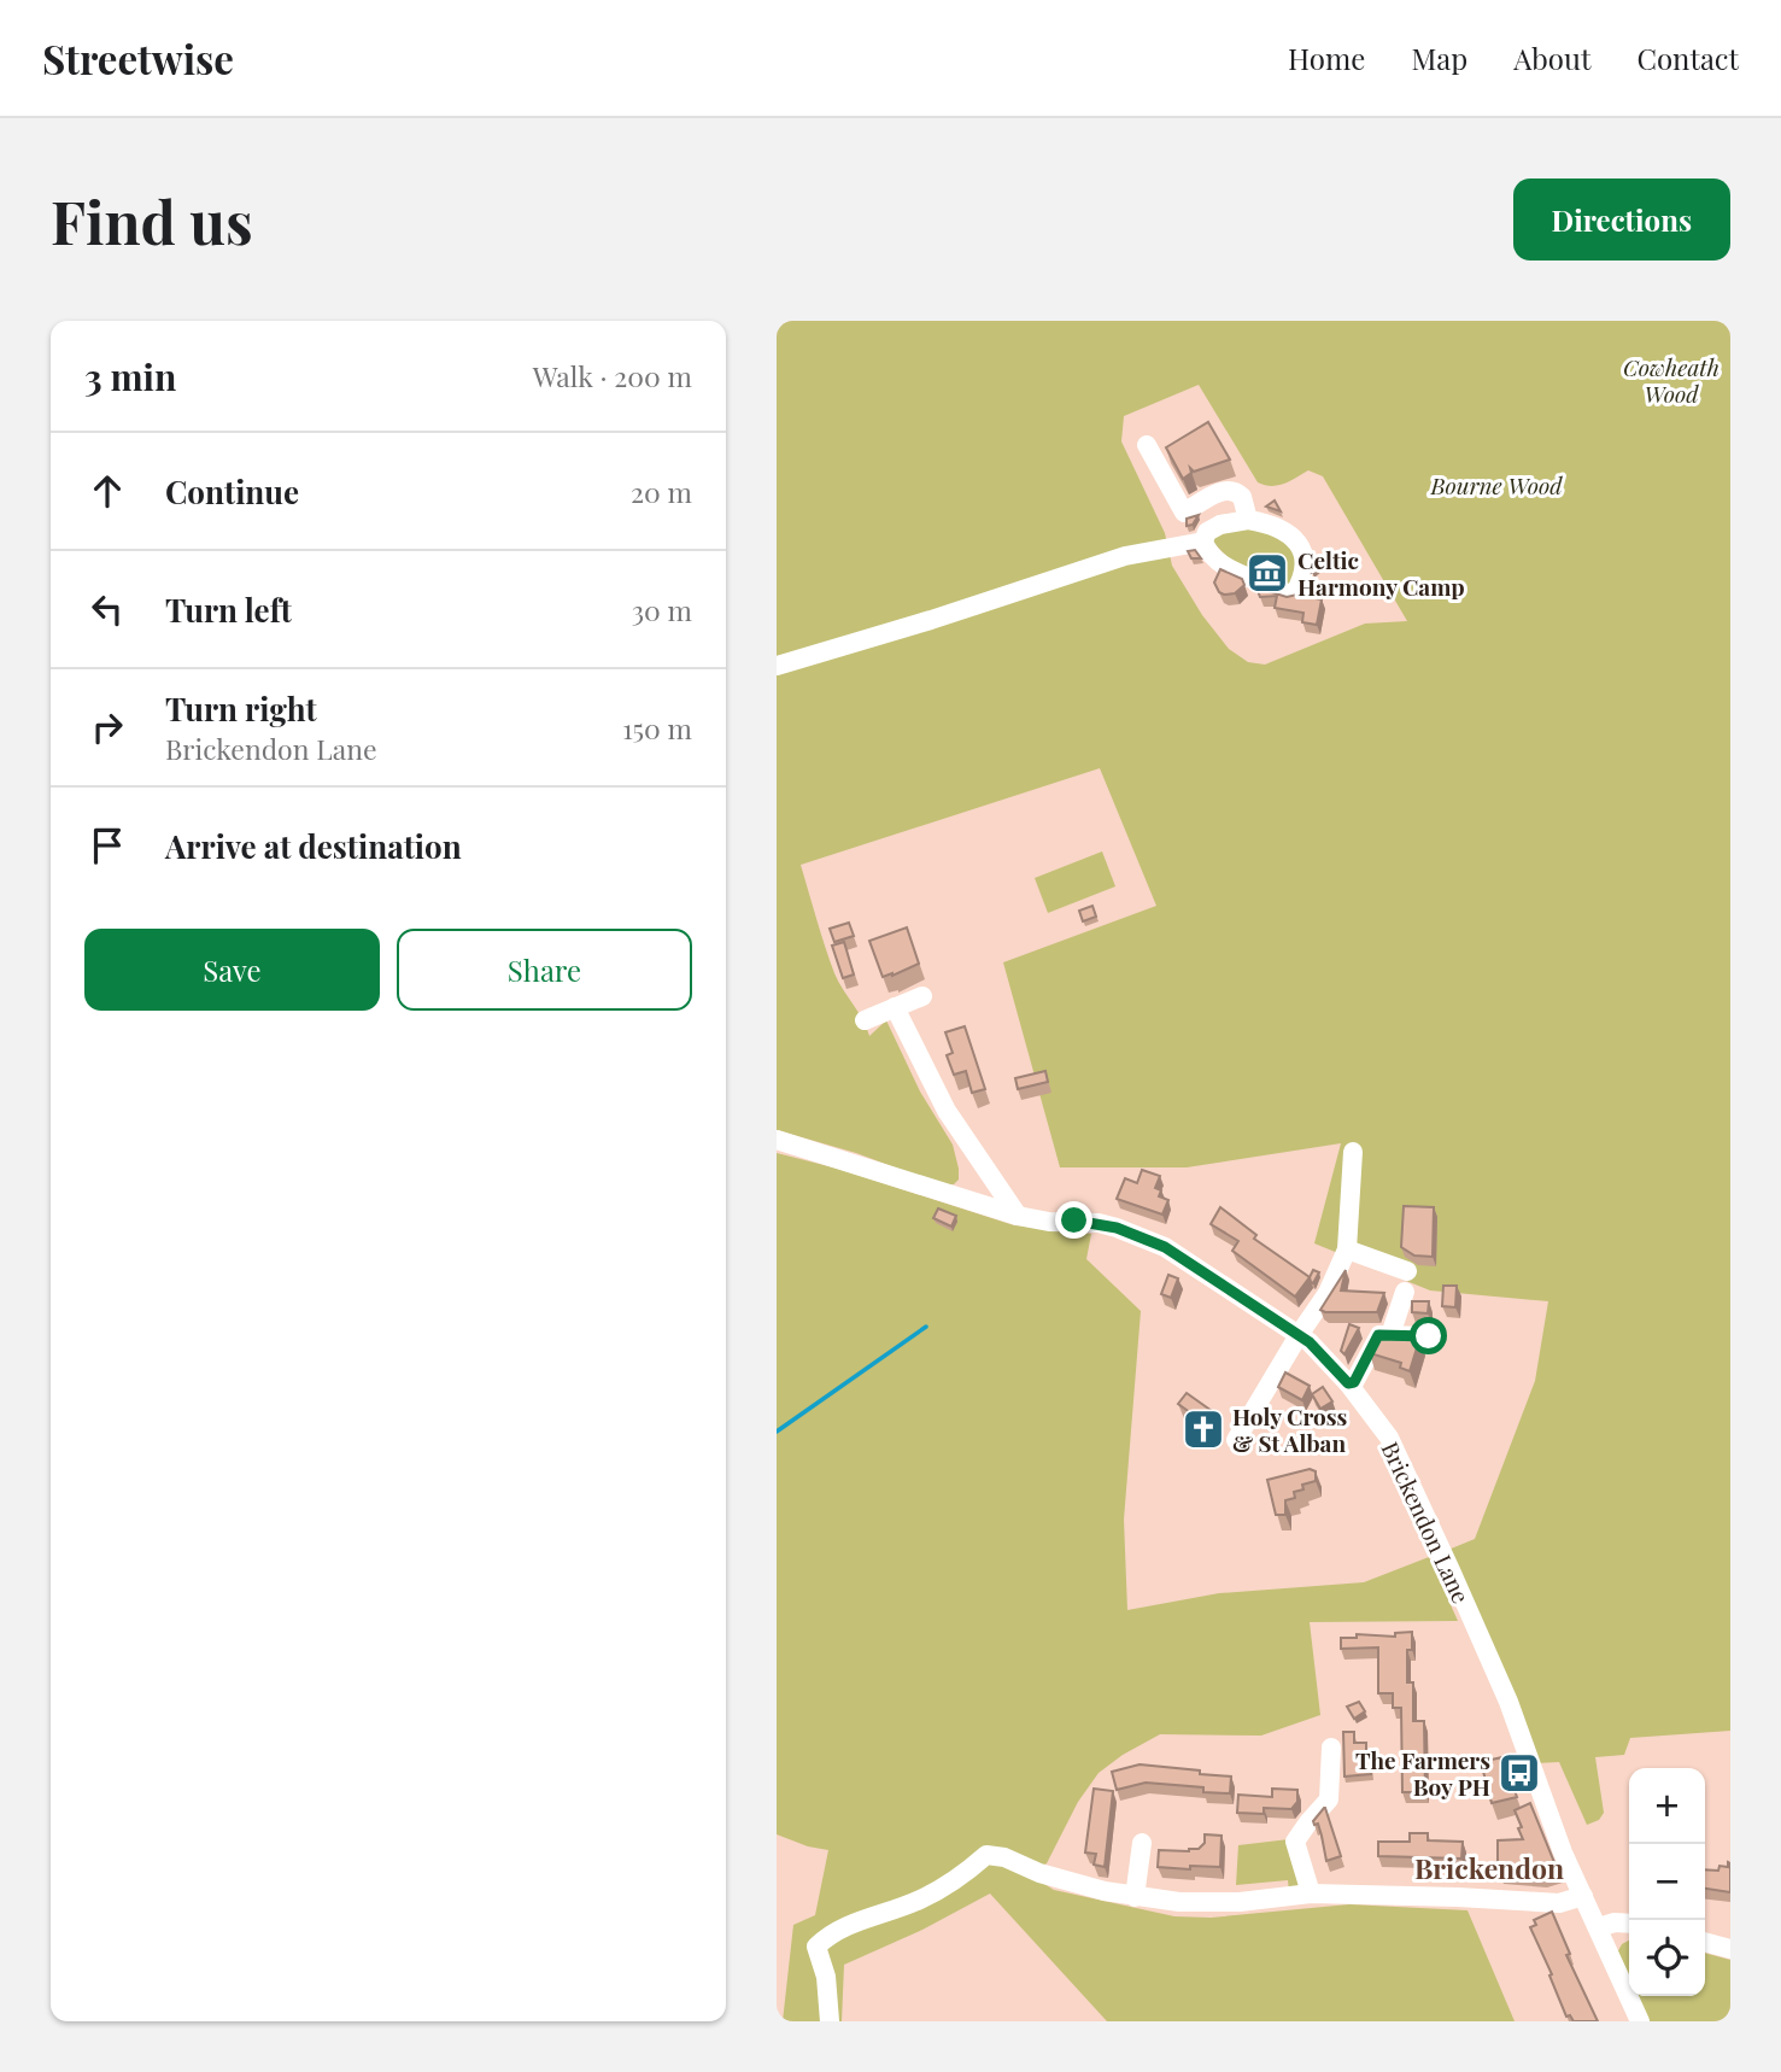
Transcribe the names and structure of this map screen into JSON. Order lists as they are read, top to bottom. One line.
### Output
{"streets":{"street":["Brickendon Lane"]},"districts":["Brickendon"],"parks":["Cowheath Wood","Bourne Wood"],"places":{"museum":["Celtic Harmony Camp"],"church":["Holy Cross & St Alban"],"bus stop":["The Farmers Boy PH"]},"page":{"header":"Streetwise","nav":["Home","Map","About","Contact"],"buttons":["Directions",["Save","Share"]],"title":"Find us","heading":["3 min","Walk · 200 m"],"list":[["Continue","20 m"],["Turn left","30 m"],["Turn right","Brickendon Lane","150 m"],"Arrive at destination"],"map_buttons":["+","−"]}}
